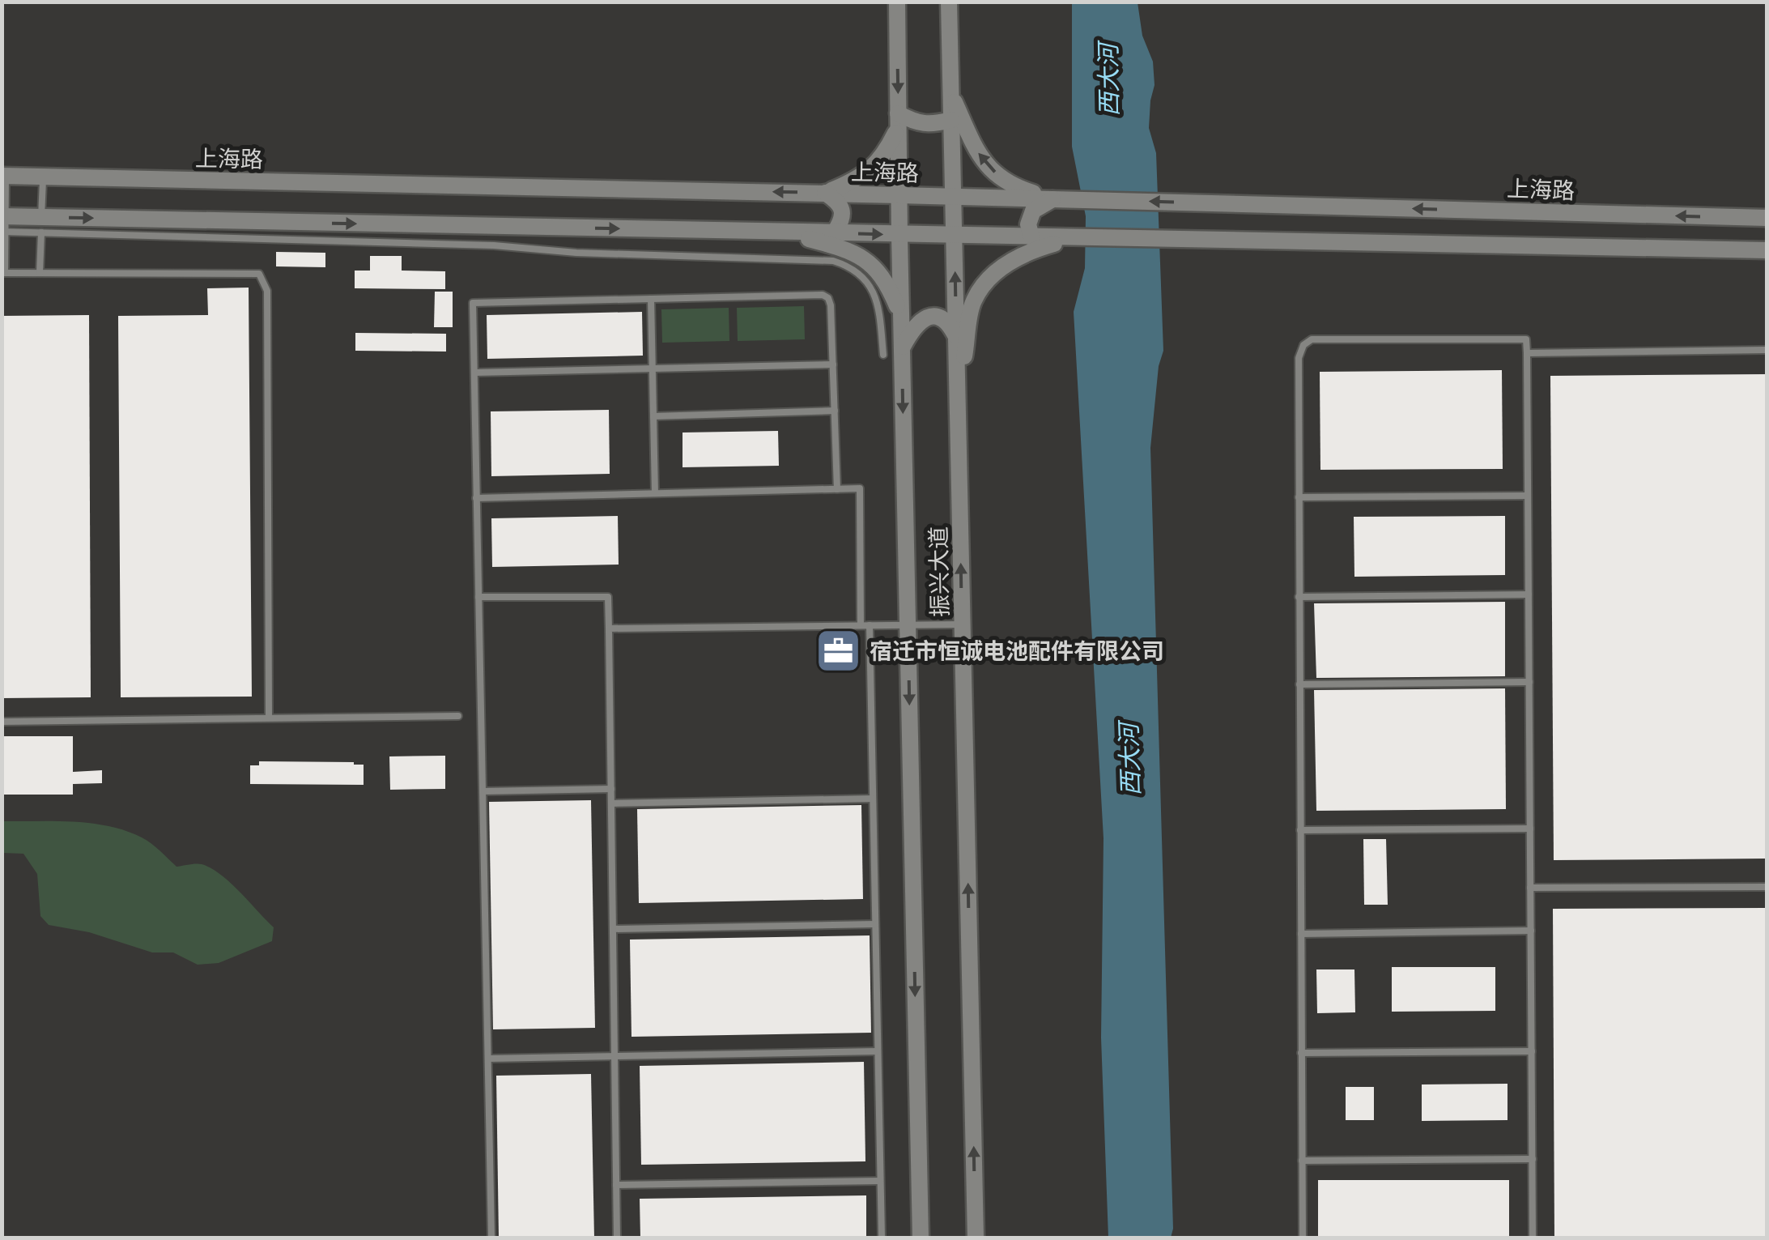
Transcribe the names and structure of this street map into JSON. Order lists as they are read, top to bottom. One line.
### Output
{"streets":{"main road":["上海路","振兴大道"]},"crossings":[["上海路","振兴大道"]],"water":["西大河"],"places":{"office":["宿迁市恒诚电池配件有限公司"]}}
